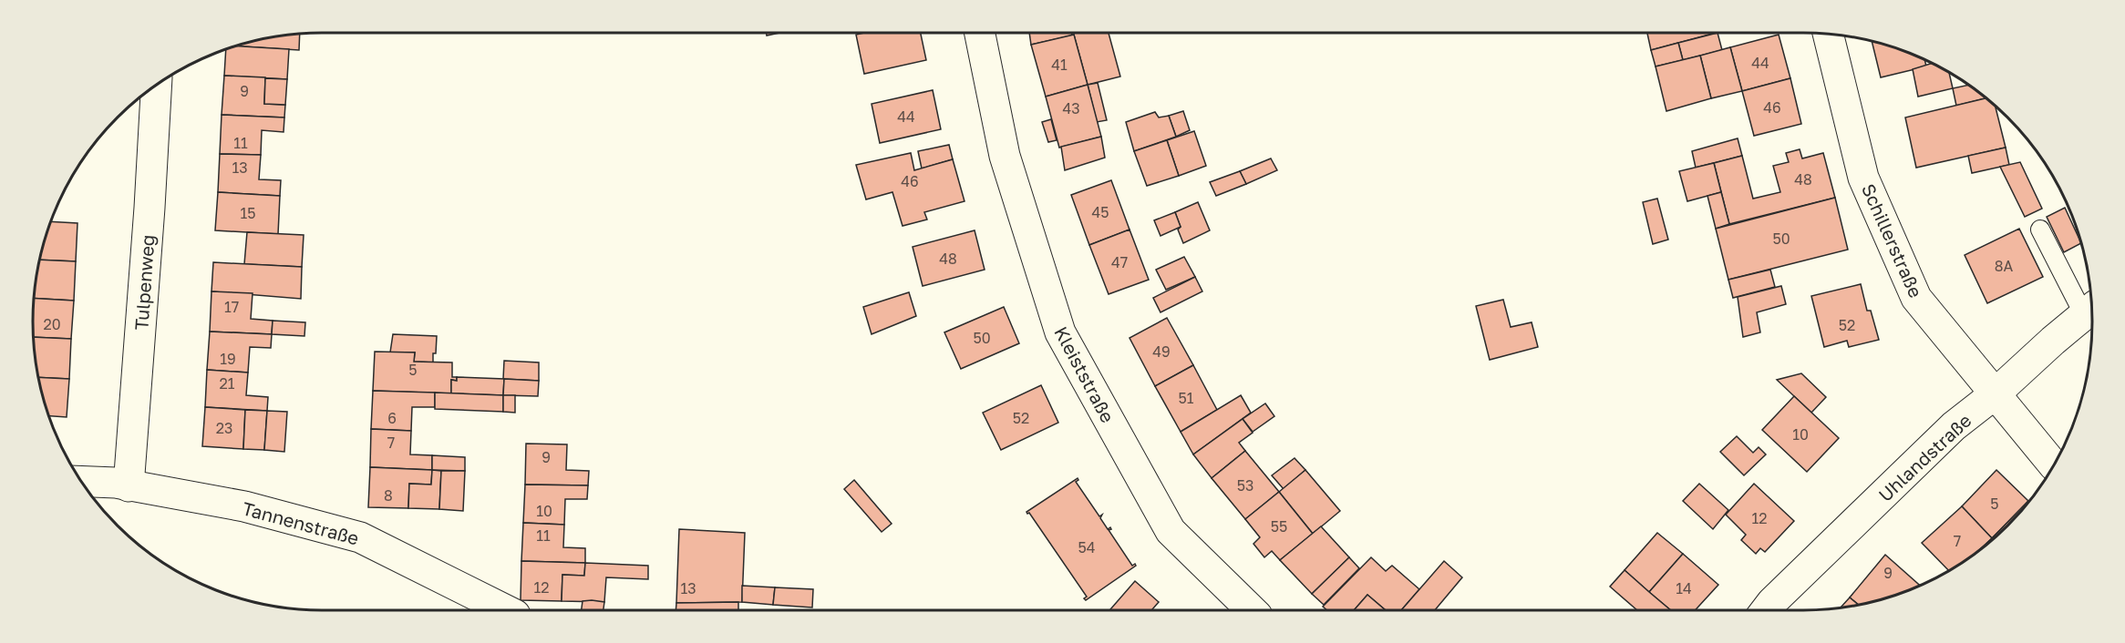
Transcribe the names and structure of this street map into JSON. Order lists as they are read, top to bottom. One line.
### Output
{"streets":{"street":["Schillerstraße","Tulpenweg","Kleiststraße","Uhlandstraße","Tannenstraße"]},"crossings":[["Schillerstraße","Uhlandstraße"],["Tulpenweg","Tannenstraße"]],"house_numbers":["44","41","9","46","43","44","11","13","48","46","45","15","50","48","47","8A","17","20","52","50","49","19","5","21","51","6","52","23","10","7","9","53","8","5","10","12","55","11","7","54","9","12","13","14"]}
